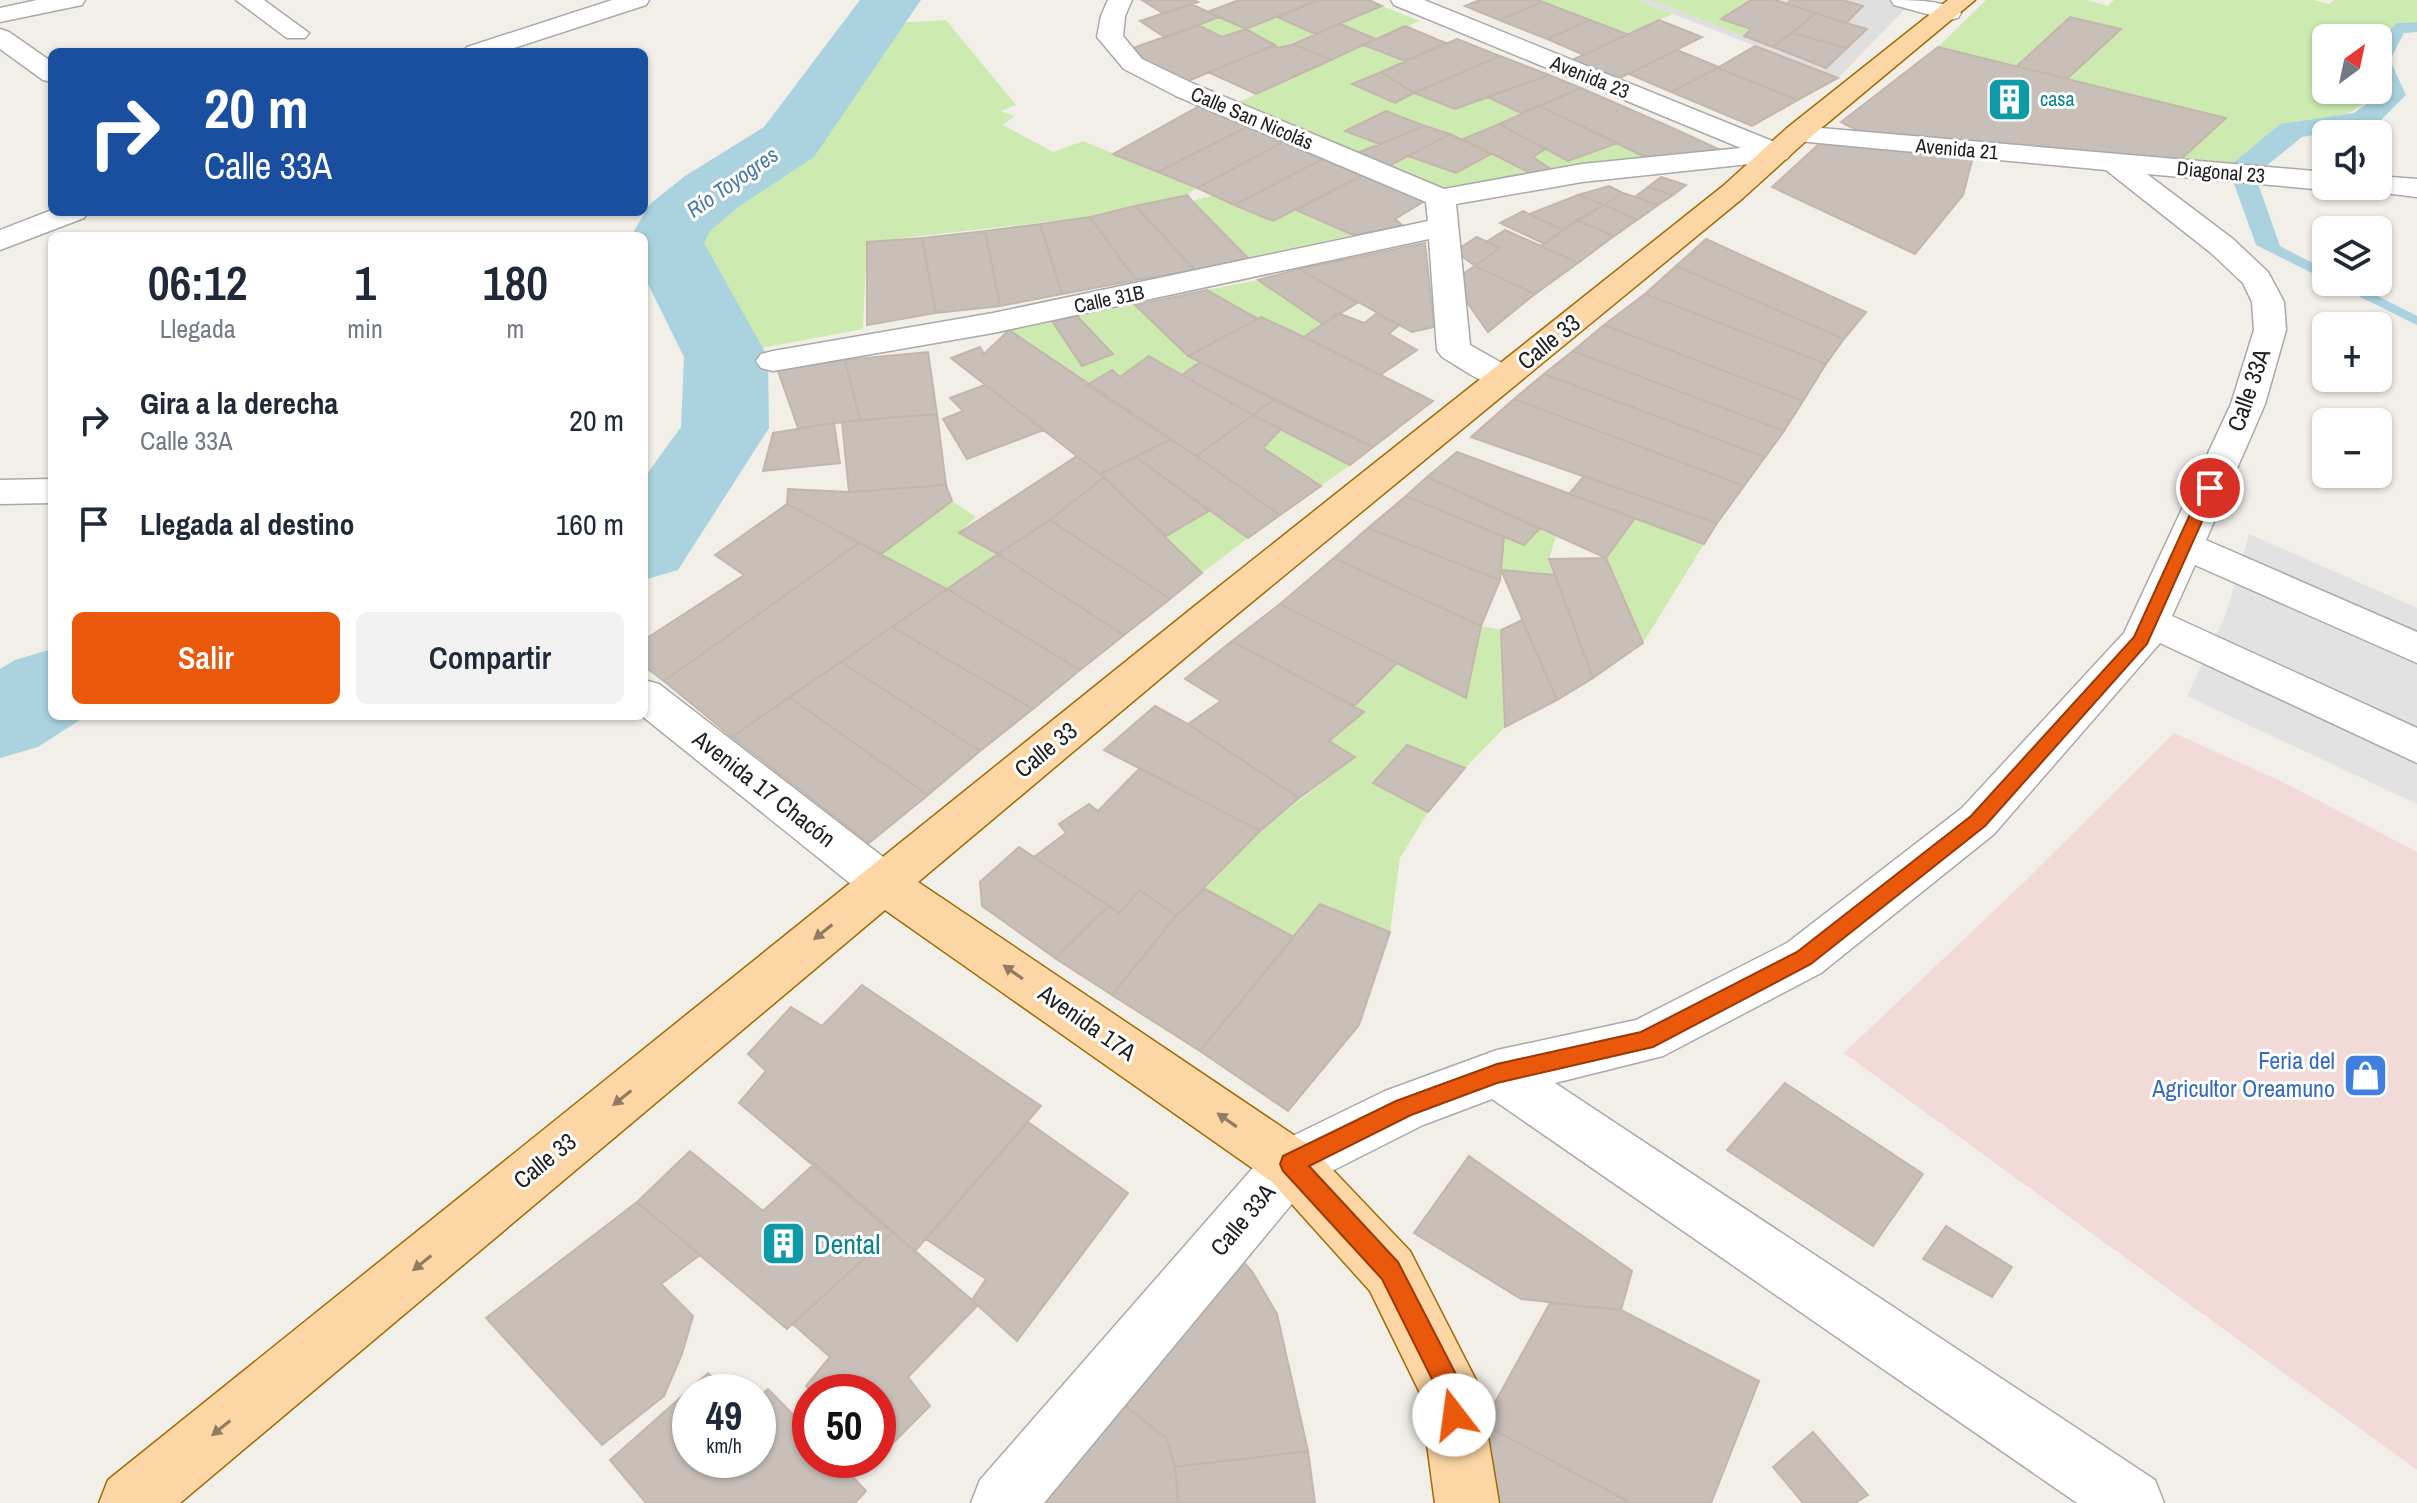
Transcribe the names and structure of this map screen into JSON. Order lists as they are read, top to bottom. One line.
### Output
{"streets":{"main road":["Calle 33","Avenida 17A"],"street":["Avenida 23","Calle San Nicolás","Avenida 21","Diagonal 23","Calle 31B","Calle 33A","Avenida 17 Chacón"]},"crossings":[["Avenida 23","Avenida 21"],["Avenida 23","Calle 31B"],["Avenida 23","Calle 33"],["Calle San Nicolás","Calle 31B"],["Avenida 21","Diagonal 23"],["Avenida 21","Calle 31B"],["Avenida 21","Calle 33"],["Avenida 21","Calle 33A"],["Diagonal 23","Calle 33A"],["Calle 31B","Calle 33"],["Calle 33","Avenida 17 Chacón"],["Calle 33","Avenida 17A"],["Calle 33A","Avenida 17A"],["Avenida 17 Chacón","Avenida 17A"]],"one_way":["Calle 33","Avenida 17A"],"water":["Río Toyogres"],"places":{"building":["casa","Dental"],"shop":["Feria del Agricultor Oreamuno"]},"north":"top right","page":{"map_buttons":["+","−"],"turn":["20 m","Calle 33A"],"eta":["06:12","Llegada","1","min","180","m"],"list":[{"name":"Gira a la derecha","note":"Calle 33A","value":"20 m"},{"name":"Llegada al destino","value":"160 m"}],"buttons":["Salir","Compartir"],"speed":"49 km/h","limit":"50"}}
